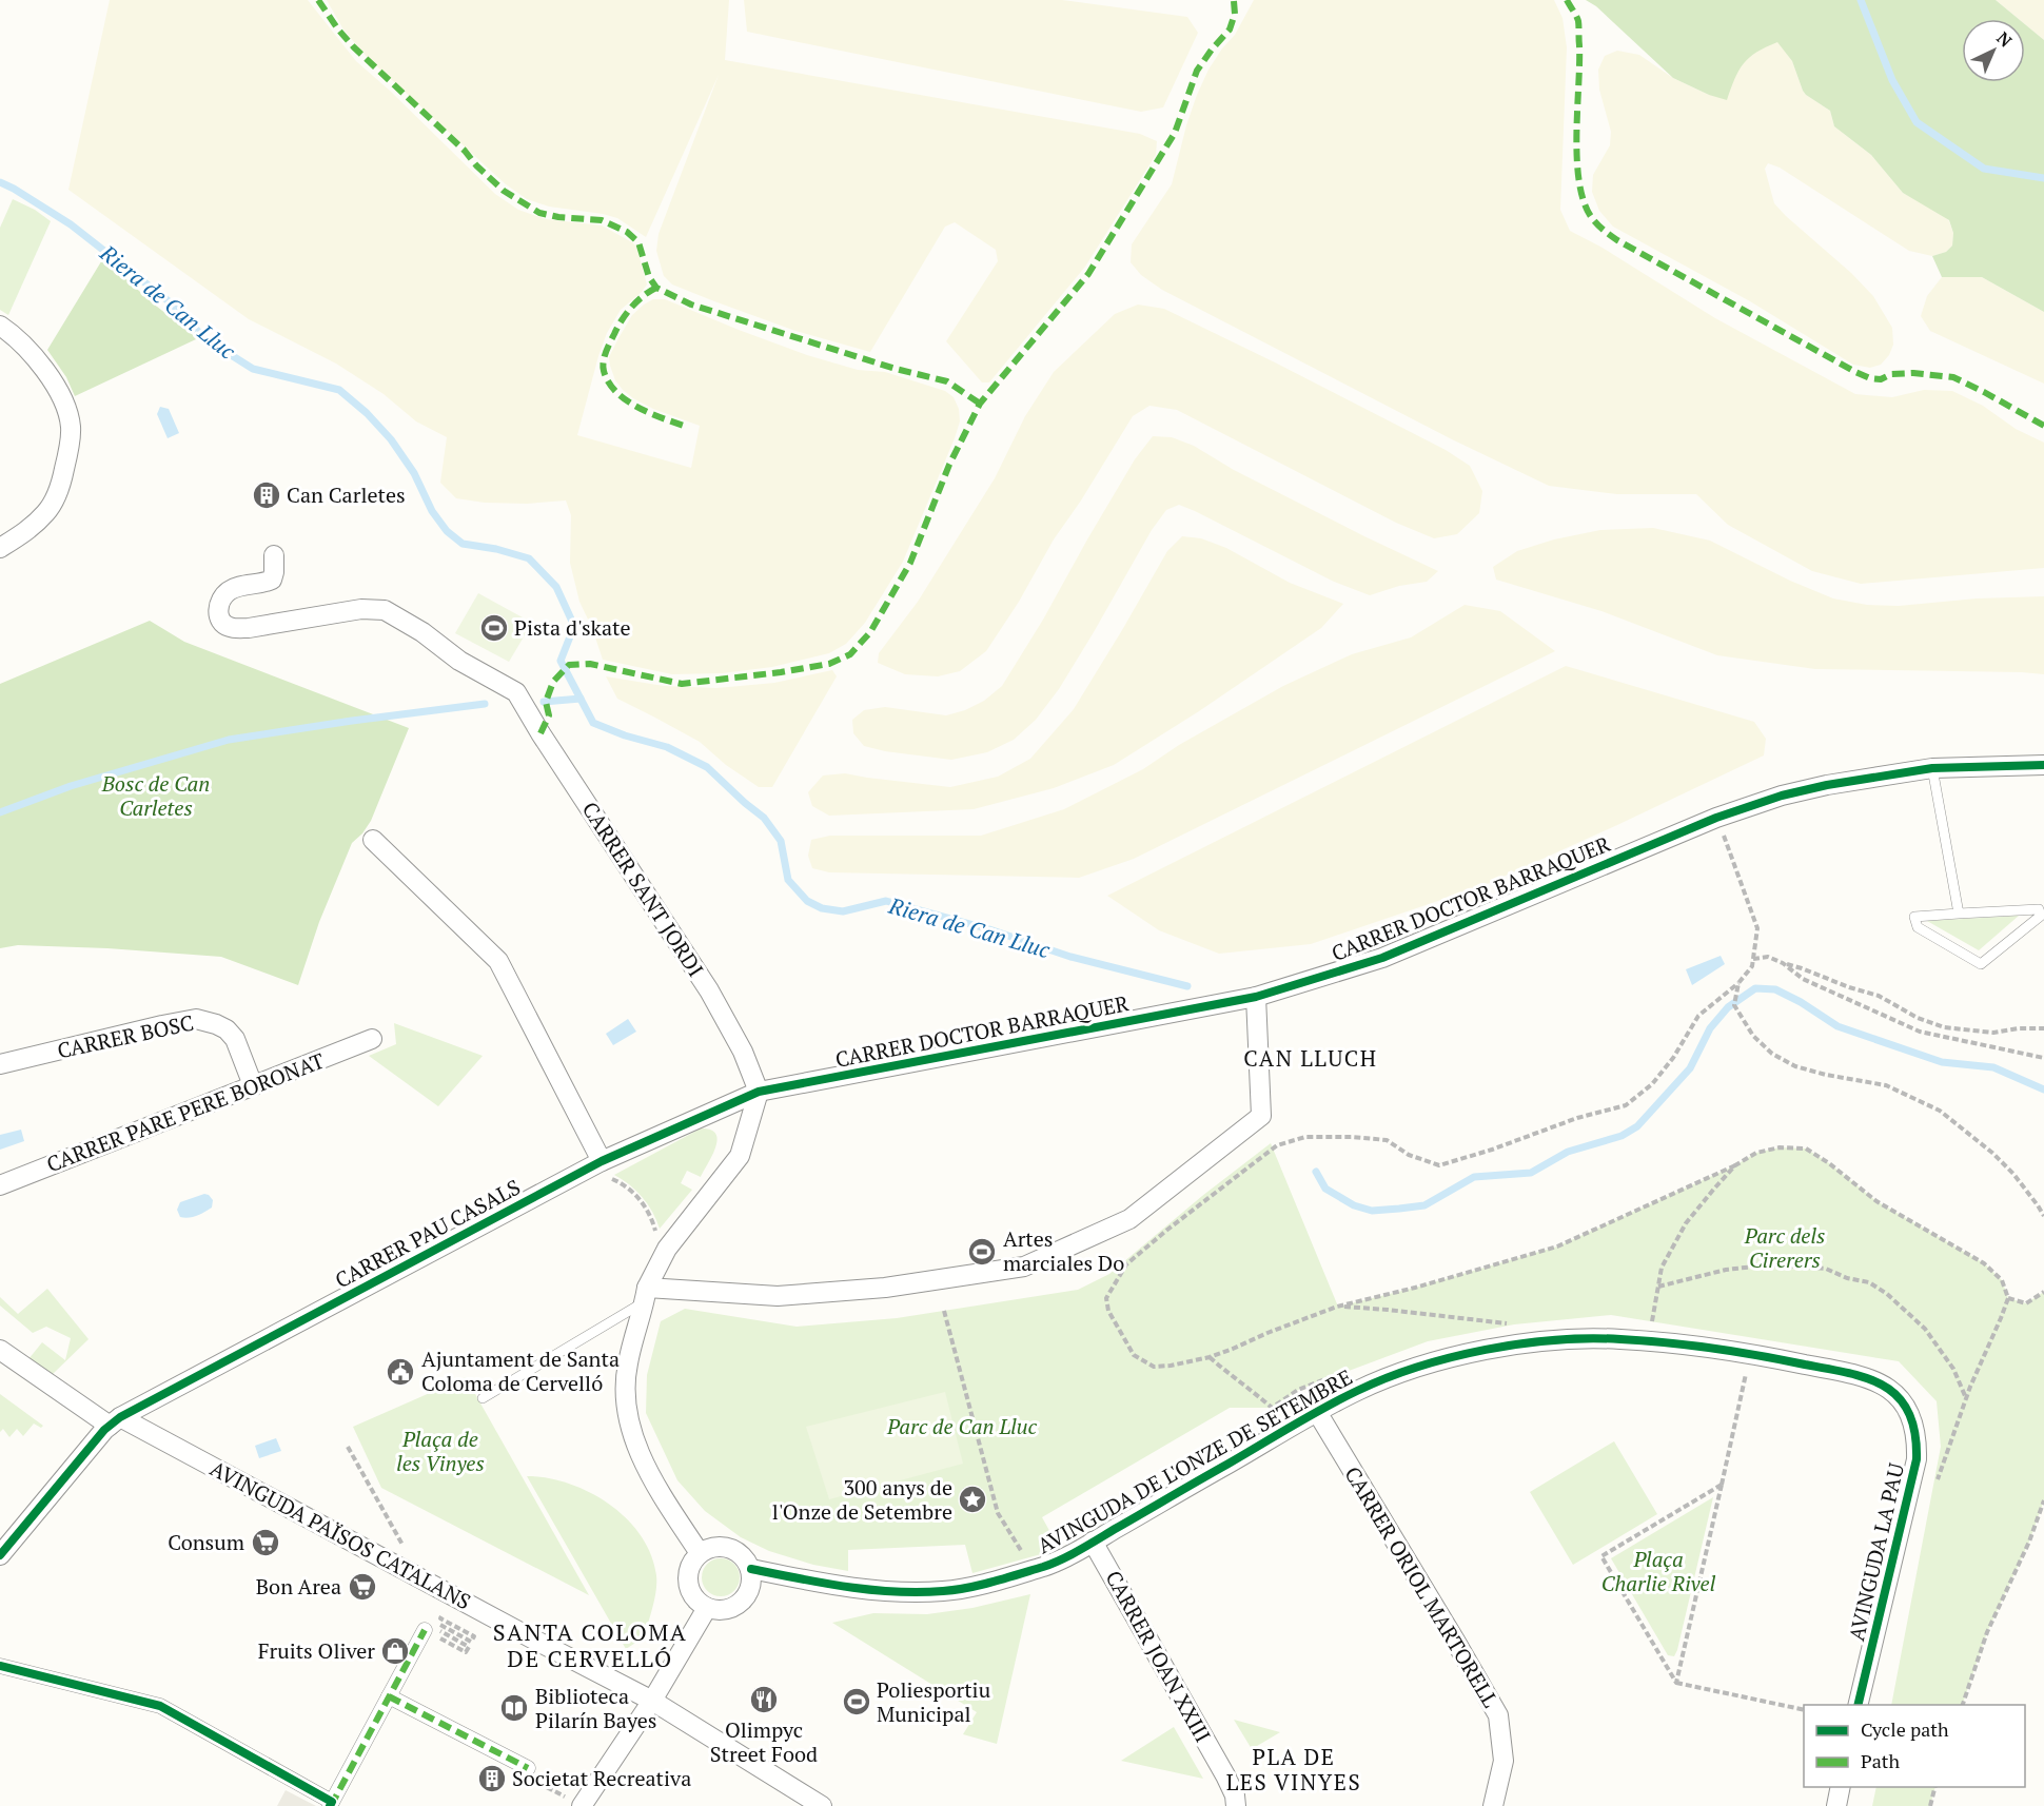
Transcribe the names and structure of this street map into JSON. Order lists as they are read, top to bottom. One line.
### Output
{"streets":{"street":["CARRER SANT JORDI","CARRER DOCTOR BARRAQUER","CARRER BOSC","CARRER PARE PERE BORONAT","CARRER PAU CASALS","AVINGUDA DE L'ONZE DE SETEMBRE","AVINGUDA PAÏSOS CATALANS","AVINGUDA LA PAU","CARRER ORIOL MARTORELL","CARRER JOAN XXIII"]},"crossings":[["CARRER SANT JORDI","CARRER DOCTOR BARRAQUER"],["CARRER SANT JORDI","CARRER PAU CASALS"],["CARRER DOCTOR BARRAQUER","CARRER PAU CASALS"],["CARRER BOSC","CARRER PARE PERE BORONAT"],["CARRER PAU CASALS","AVINGUDA PAÏSOS CATALANS"],["AVINGUDA DE L'ONZE DE SETEMBRE","AVINGUDA LA PAU"],["AVINGUDA DE L'ONZE DE SETEMBRE","CARRER ORIOL MARTORELL"],["AVINGUDA DE L'ONZE DE SETEMBRE","CARRER JOAN XXIII"]],"districts":["CAN LLUCH","SANTA COLOMA DE CERVELLÓ","PLA DE LES VINYES"],"water":["Riera de Can Lluc"],"parks":["Bosc de Can Carletes","Parc dels Cirerers","Parc de Can Lluc","Plaça de les Vinyes","Plaça Charlie Rivel"],"places":{"building":["Can Carletes","Societat Recreativa"],"sports":["Pista d'skate","Artes marciales Do","Poliesportiu Municipal"],"public building":["Ajuntament de Santa Coloma de Cervelló"],"place":["300 anys de l'Onze de Setembre"],"supermarket":["Consum","Bon Area"],"shop":["Fruits Oliver"],"restaurant":["Olimpyc Street Food"],"library":["Biblioteca Pilarín Bayes"]},"legend":["Cycle path","Path"],"north":"top right"}
